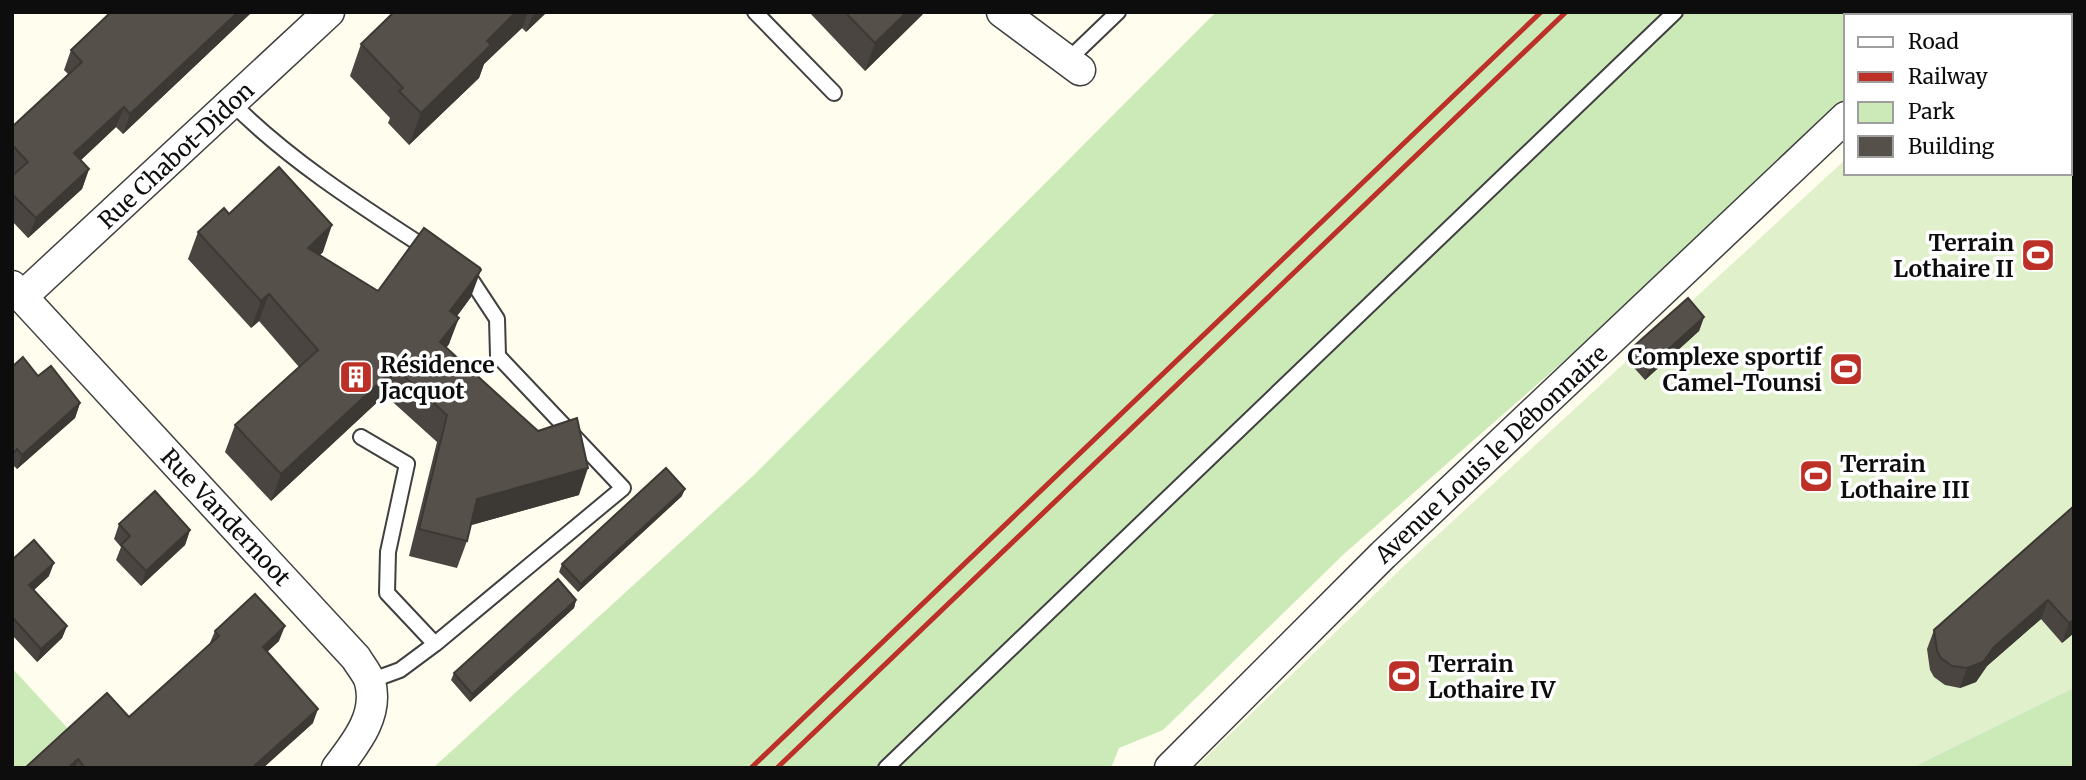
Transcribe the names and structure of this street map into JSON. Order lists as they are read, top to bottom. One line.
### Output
{"streets":{"street":["Rue Chabot-Didon","Avenue Louis le Débonnaire","Rue Vandernoot"]},"crossings":[["Rue Chabot-Didon","Rue Vandernoot"]],"places":{"sports":["Terrain Lothaire II","Complexe sportif Camel-Tounsi","Terrain Lothaire III","Terrain Lothaire IV"],"building":["Résidence Jacquot"]},"legend":["Road","Railway","Park","Building"]}
